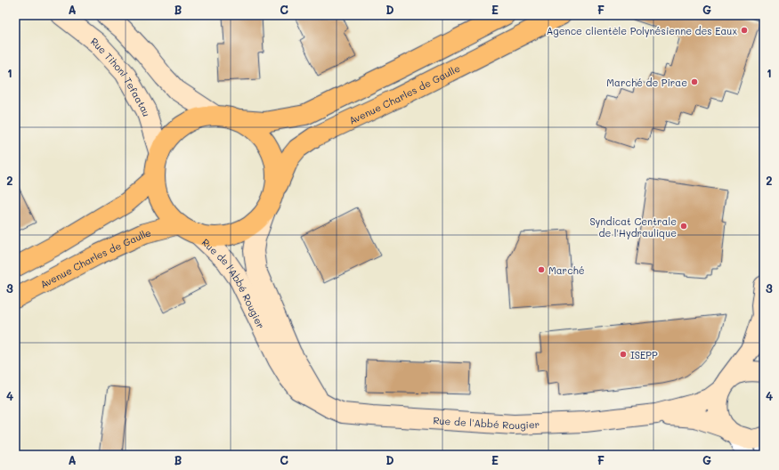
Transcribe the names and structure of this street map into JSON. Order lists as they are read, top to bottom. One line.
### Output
{"streets":{"main road":["Rue Tihoni Tefaatau","Avenue Charles de Gaulle","Rue de l'Abbé Rougier"]},"crossings":[["Rue Tihoni Tefaatau","Avenue Charles de Gaulle"],["Rue Tihoni Tefaatau","Rue de l'Abbé Rougier"],["Avenue Charles de Gaulle","Rue de l'Abbé Rougier"]],"places":["Agence clientèle Polynésienne des Eaux","Marché de Pirae","Syndicat Centrale de l'Hydraulique","Marché","ISEPP"],"grid":{"columns":["A","B","C","D","E","F","G"],"rows":["1","2","3","4"]}}
